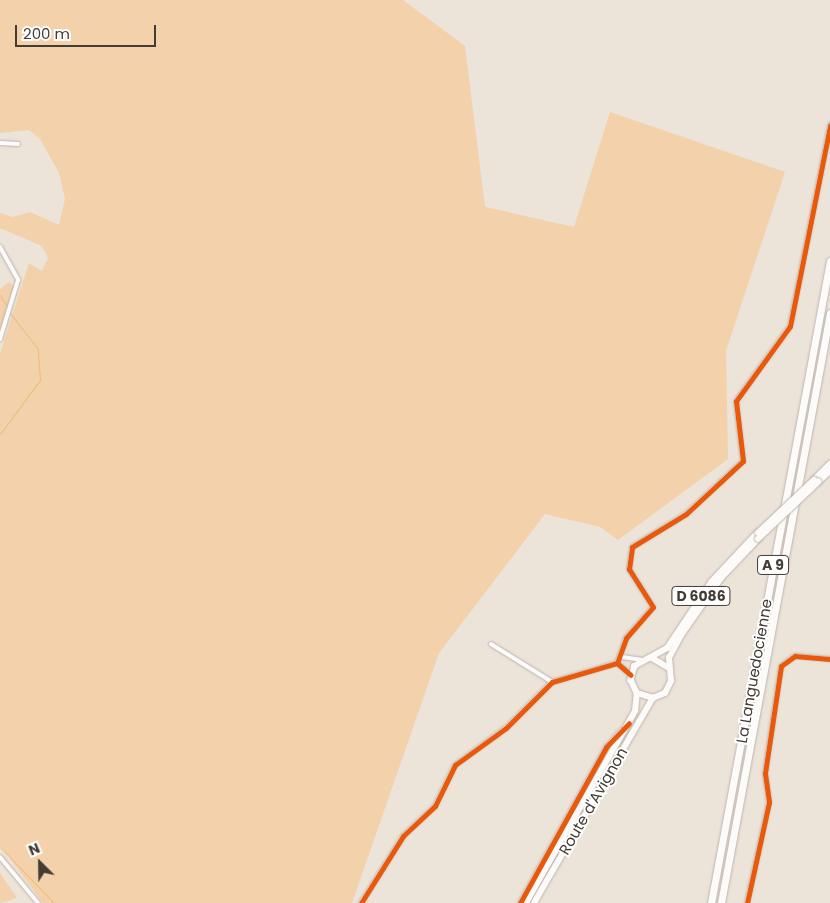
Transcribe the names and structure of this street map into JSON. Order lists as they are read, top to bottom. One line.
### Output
{"streets":{"highway":["A 9","La Languedocienne"],"main road":["D 6086","Route d'Avignon"]},"crossings":[["D 6086","Route d'Avignon"]],"scale_bar":"200 m","north":"top left"}
